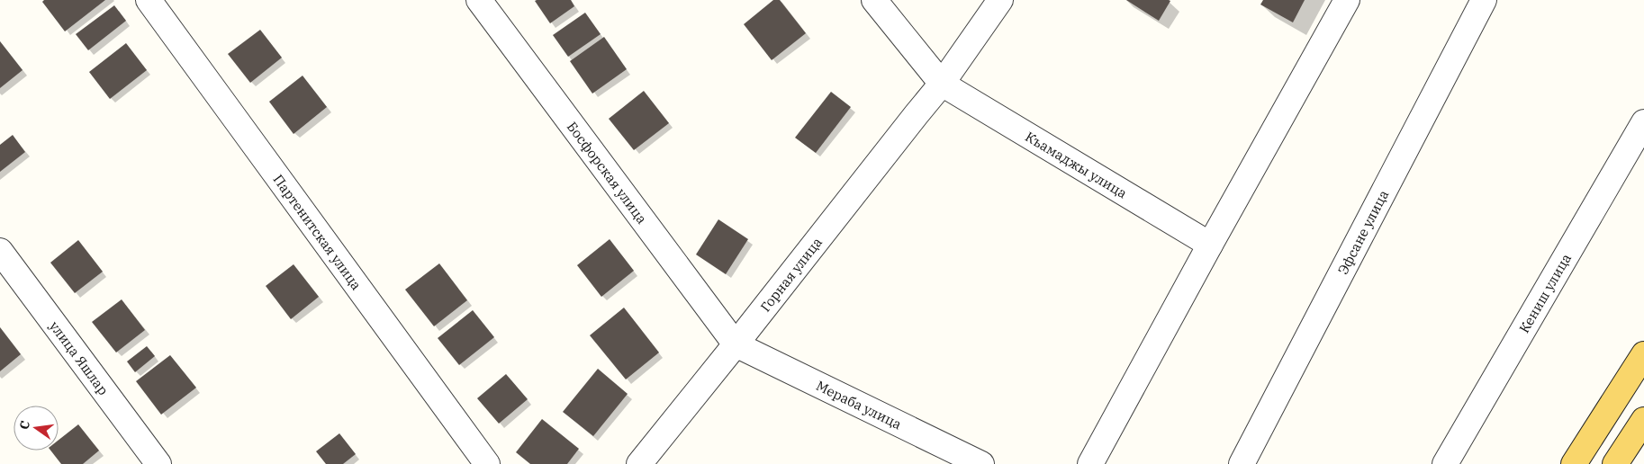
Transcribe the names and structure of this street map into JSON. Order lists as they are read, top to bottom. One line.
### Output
{"streets":{"street":["Къамаджы улица","Босфорская улица","Партенитская улица","Эфсане улица","Горная улица","Кениш улица","улица Яшлар","Мераба улица"]},"crossings":[["Къамаджы улица","Горная улица"],["Босфорская улица","Горная улица"],["Босфорская улица","Мераба улица"],["Горная улица","Мераба улица"]],"north":"left"}
